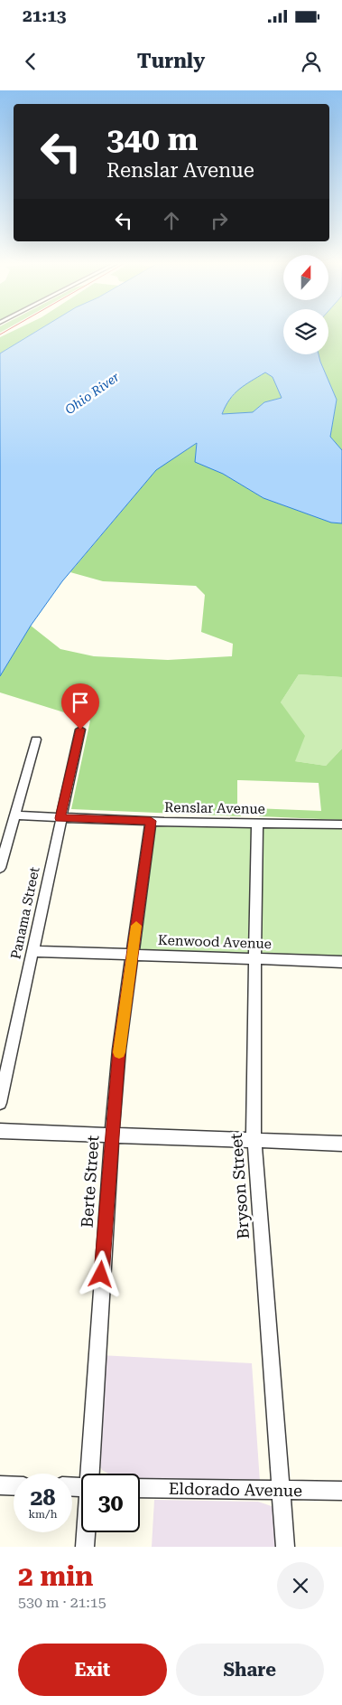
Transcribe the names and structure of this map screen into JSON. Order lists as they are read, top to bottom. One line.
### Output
{"streets":{"street":["Renslar Avenue","Panama Street","Kenwood Avenue","Berte Street","Bryson Street","Eldorado Avenue"]},"crossings":[["Renslar Avenue","Panama Street"],["Renslar Avenue","Berte Street"],["Renslar Avenue","Bryson Street"],["Panama Street","Kenwood Avenue"],["Kenwood Avenue","Berte Street"],["Kenwood Avenue","Bryson Street"],["Bryson Street","Eldorado Avenue"]],"water":["Ohio River"],"north":"top","page":{"status":"21:13","header":"Turnly","turn":["340 m","Renslar Avenue"],"speed":"28 km/h","limit":"30","heading":["2 min","530 m · 21:15"],"buttons":["Exit","Share"]}}
